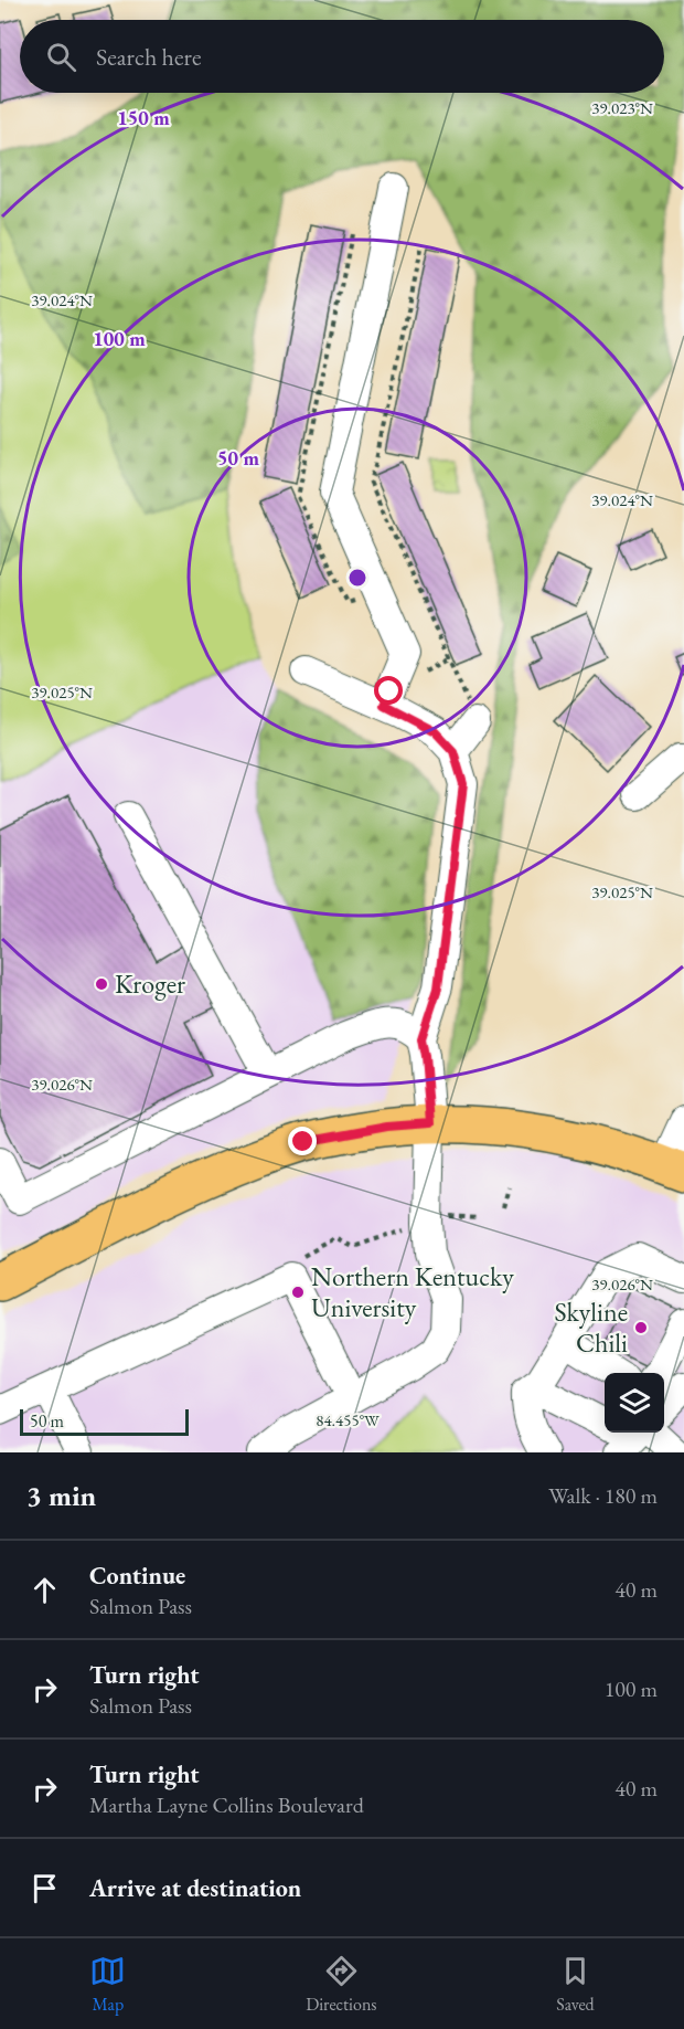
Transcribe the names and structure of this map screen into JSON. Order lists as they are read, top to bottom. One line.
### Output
{"places":["Kroger","Northern Kentucky University","Skyline Chili"],"scale_bar":"50 m","page":{"search":"Search here","scale":"50 m","heading":["3 min","Walk · 180 m"],"list":[["Continue","Salmon Pass","40 m"],["Turn right","Salmon Pass","100 m"],["Turn right","Martha Layne Collins Boulevard","40 m"],"Arrive at destination"],"nav":["Map","Directions","Saved"]},"coordinates":["39.023°N","39.024°N","39.025°N","39.026°N","84.455°W"],"rings":["150 m","100 m","50 m"]}
